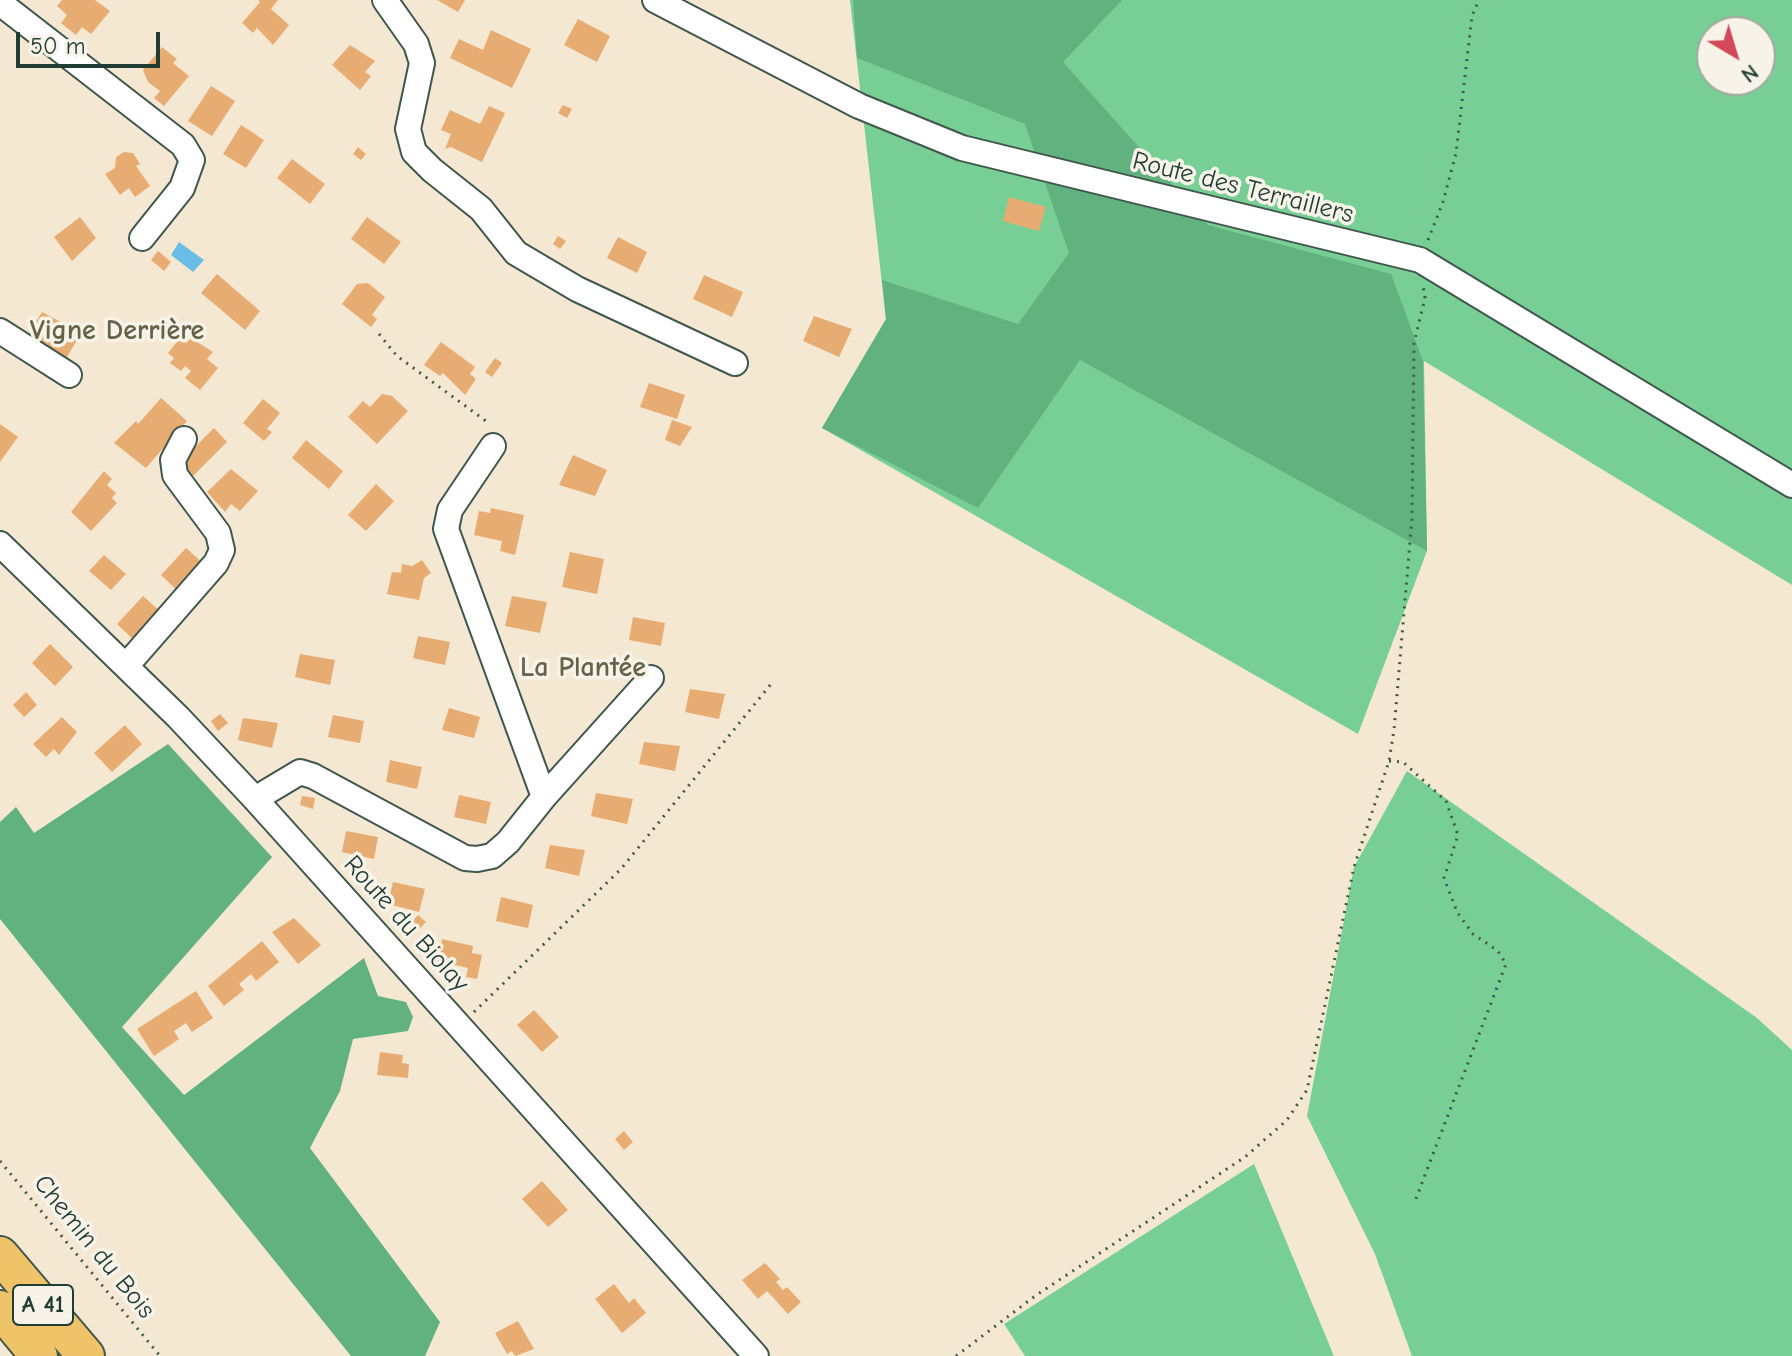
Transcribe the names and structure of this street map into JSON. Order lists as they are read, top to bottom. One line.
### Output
{"streets":{"highway":["A 41"],"street":["Route des Terraillers","Route du Biolay"],"path":["Chemin du Bois"]},"districts":["Vigne Derrière","La Plantée"],"scale_bar":"50 m","north":"bottom right"}
